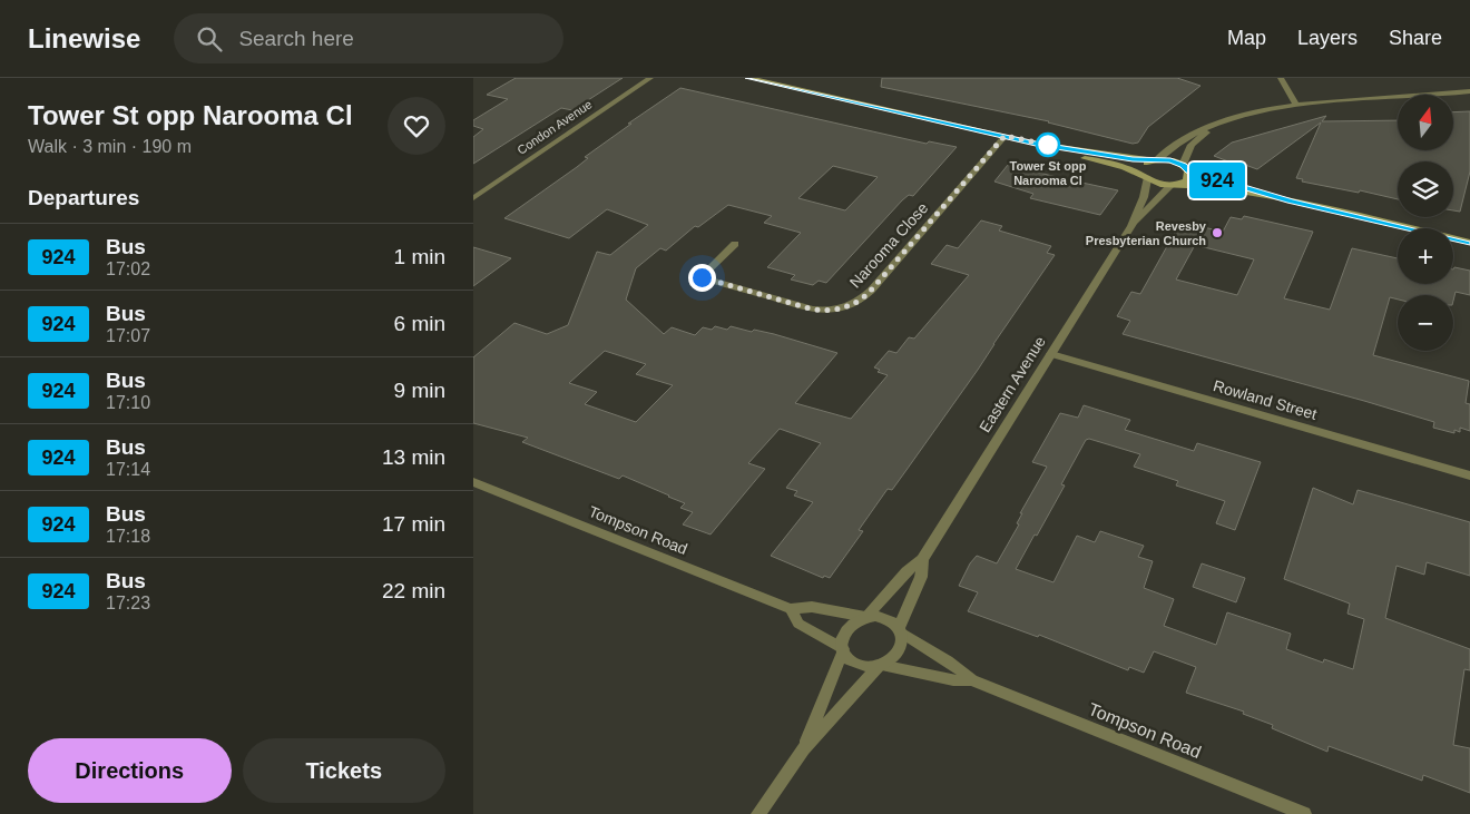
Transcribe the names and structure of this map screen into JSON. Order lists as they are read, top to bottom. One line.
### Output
{"streets":{"street":["Condon Avenue","Narooma Close","Eastern Avenue","Rowland Street","Tompson Road"]},"crossings":[["Eastern Avenue","Rowland Street"],["Eastern Avenue","Tompson Road"]],"places":["Tower St opp Narooma Cl","Revesby Presbyterian Church"],"lines":["bus line 924"],"north":"top","page":{"header":"Linewise","search":"Search here","nav":["Map","Layers","Share"],"heading":[["Tower St opp Narooma Cl","Walk · 3 min · 190 m"],"Departures"],"on_map":"924","map_buttons":["+","−"],"list":[{"mark":"924","name":"Bus","note":"17:02","value":"1 min"},{"mark":"924","name":"Bus","note":"17:07","value":"6 min"},{"mark":"924","name":"Bus","note":"17:10","value":"9 min"},{"mark":"924","name":"Bus","note":"17:14","value":"13 min"},{"mark":"924","name":"Bus","note":"17:18","value":"17 min"},{"mark":"924","name":"Bus","note":"17:23","value":"22 min"}],"buttons":["Directions","Tickets"]}}
